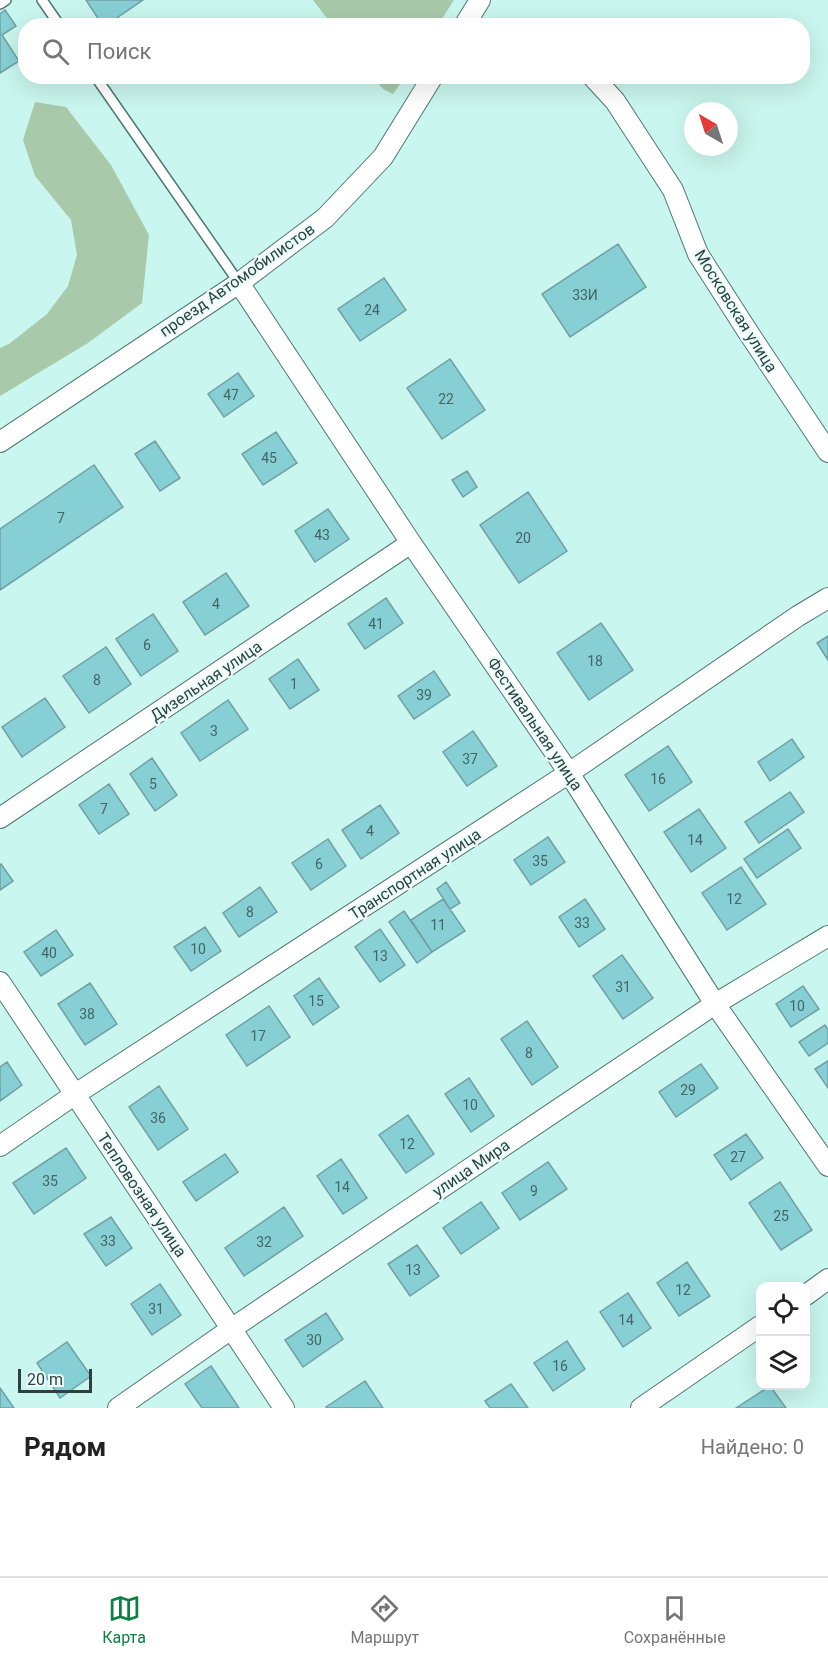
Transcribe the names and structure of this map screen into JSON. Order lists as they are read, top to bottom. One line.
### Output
{"streets":{"street":["проезд Автомобилистов","Московская улица","Дизельная улица","Фестивальная улица","Транспортная улица","улица Мира","Тепловозная улица"]},"crossings":[["проезд Автомобилистов","Фестивальная улица"],["Дизельная улица","Фестивальная улица"],["Фестивальная улица","Транспортная улица"],["Фестивальная улица","улица Мира"],["Транспортная улица","Тепловозная улица"],["улица Мира","Тепловозная улица"]],"house_numbers":["33И","24","47","22","45","7","43","20","4","41","6","18","8","1","39","3","37","16","5","7","4","14","35","6","12","8","33","11","10","40","13","31","15","10","38","17","8","29","10","36","12","27","35","14","9","25","33","32","13","12","31","14","30","16"],"scale_bar":"20 m","north":"top left","page":{"search":"Поиск","scale":"20 m","heading":["Рядом","Найдено: 0"],"nav":["Карта","Маршрут","Сохранённые"]}}
